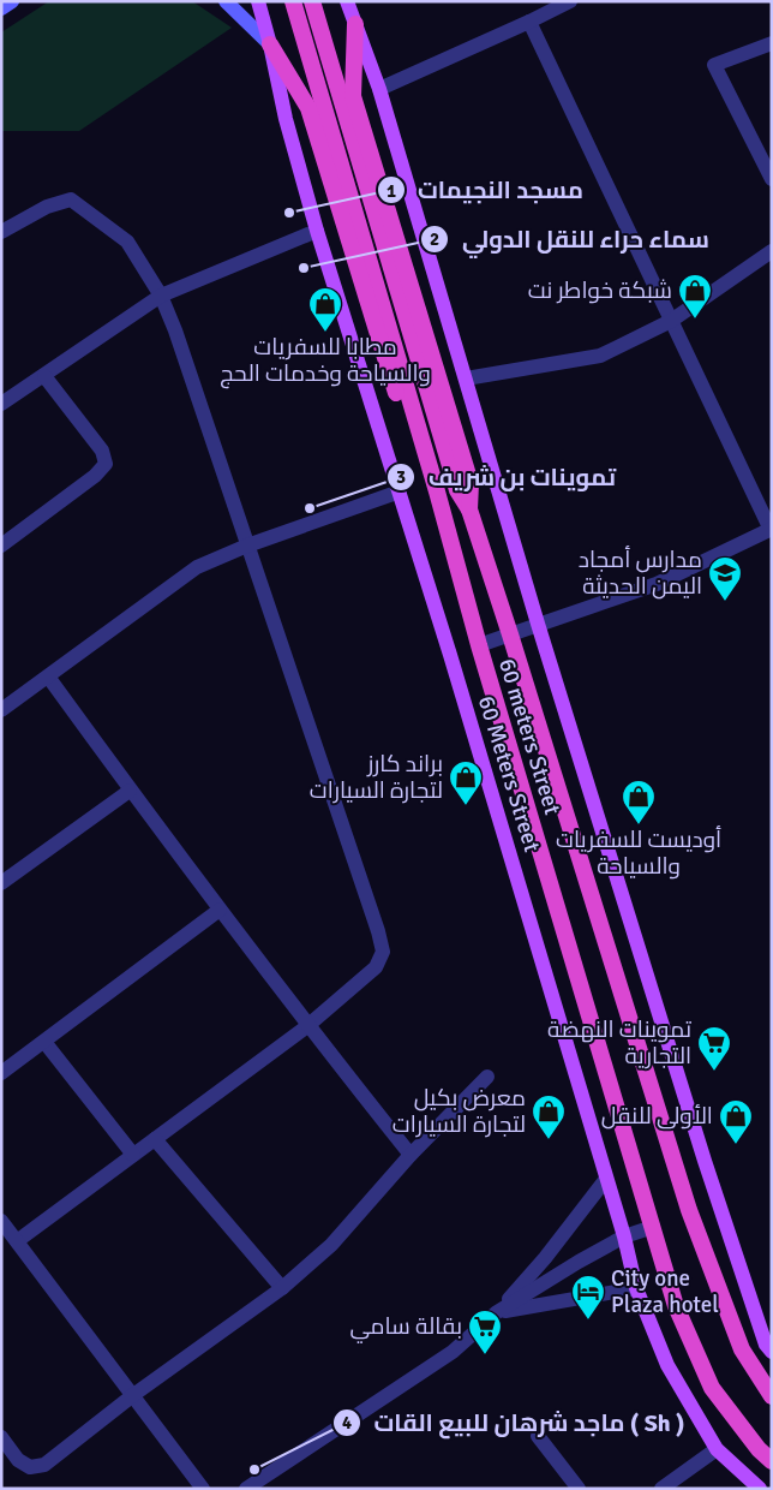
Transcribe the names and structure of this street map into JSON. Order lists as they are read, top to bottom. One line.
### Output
{"streets":{"highway":["60 meters Street"],"main road":["60 Meters Street"]},"places":{"other":["مسجد النجيمات","سماء حراء للنقل الدولي","تموينات بن شريف","ماجد شرهان للبيع القات ( Sh )"],"shop":["شبكة خواطر نت","مطابا للسفريات والسياحة وخدمات الحج","براند كارز لتجارة السيارات","أوديست للسفريات والسياحة","معرض بكيل لتجارة السيارات","الأولى للنقل"],"school or university":["مدارس أمجاد اليمن الحديثة"],"supermarket":["تموينات النهضة التجارية","بقالة سامي"],"hotel":["City one Plaza hotel"]}}
